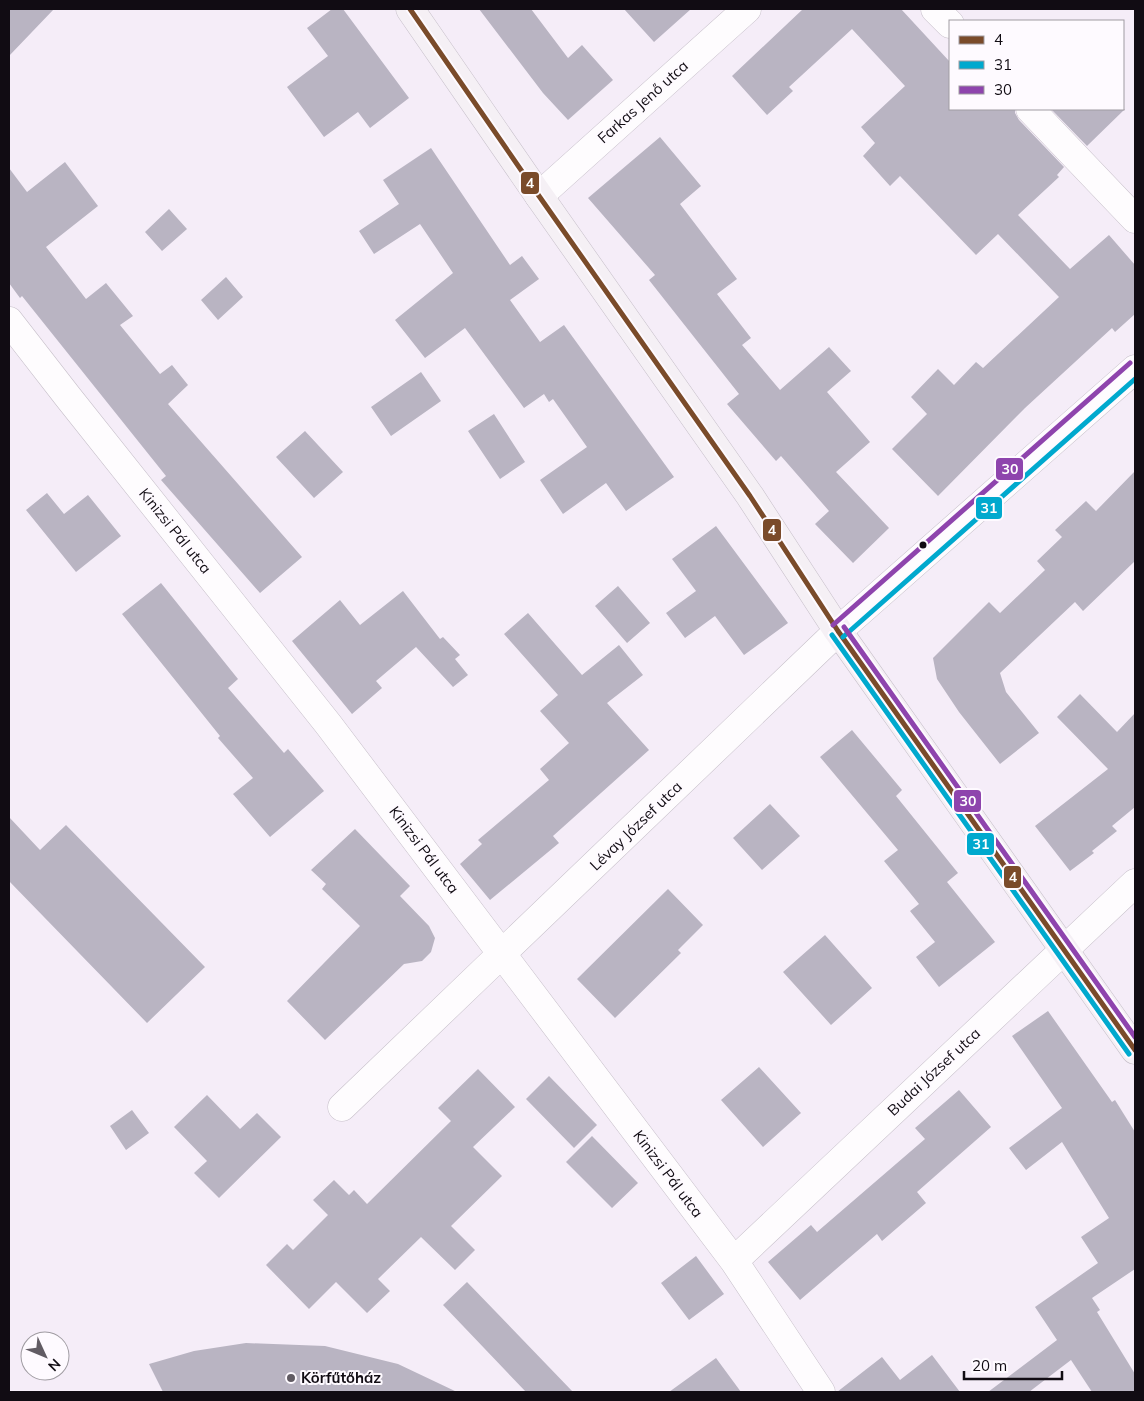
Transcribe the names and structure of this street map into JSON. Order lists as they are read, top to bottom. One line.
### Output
{"streets":{"street":["Farkas Jenő utca","Kinizsi Pál utca","Lévay József utca","Budai József utca"]},"crossings":[["Kinizsi Pál utca","Lévay József utca"],["Kinizsi Pál utca","Budai József utca"]],"places":["Körfűtőház"],"lines":["transit line 4","transit line 30","transit line 31"],"legend":["4","31","30"],"scale_bar":"20 m","north":"bottom right"}
